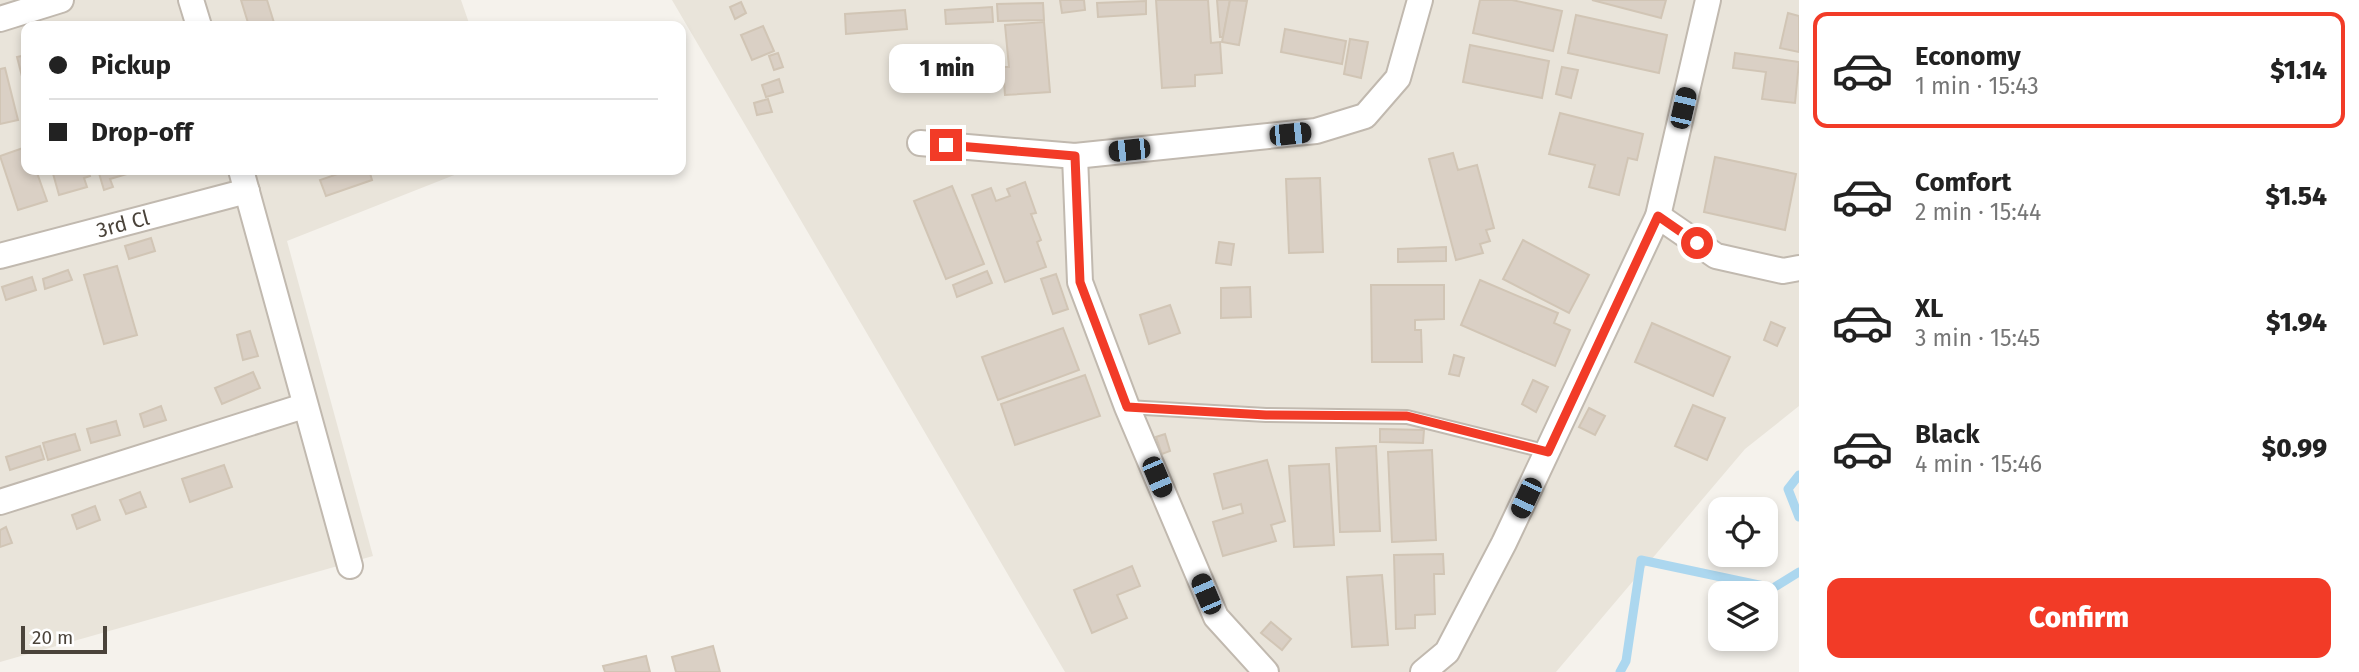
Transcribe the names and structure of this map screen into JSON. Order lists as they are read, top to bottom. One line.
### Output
{"streets":{"street":["3rd Cl"]},"scale_bar":"20 m","page":{"list":[{"name":"Economy","note":"1 min · 15:43","value":"$1.14"},{"name":"Comfort","note":"2 min · 15:44","value":"$1.54"},{"name":"XL","note":"3 min · 15:45","value":"$1.94"},{"name":"Black","note":"4 min · 15:46","value":"$0.99"}],"banner":["Pickup","Drop-off"],"bubble":"1 min","buttons":"Confirm","scale":"20 m"}}
